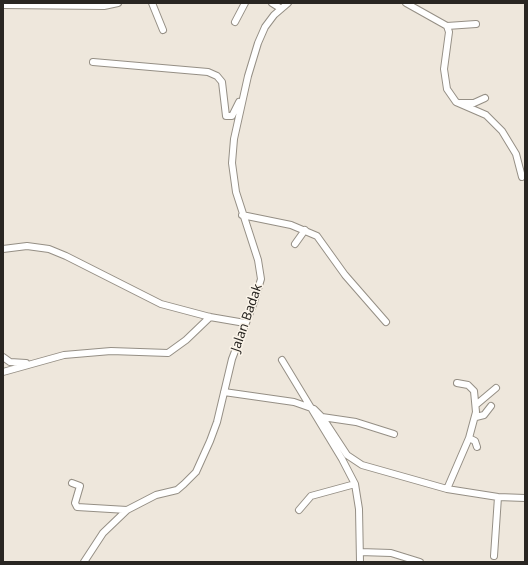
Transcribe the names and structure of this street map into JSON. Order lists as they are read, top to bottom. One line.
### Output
{"streets":{"street":["Jalan Badak"]}}
